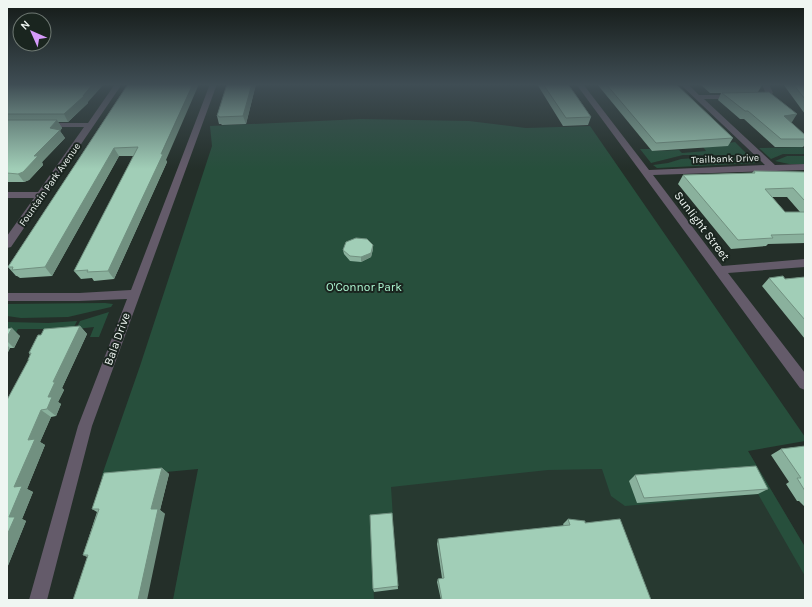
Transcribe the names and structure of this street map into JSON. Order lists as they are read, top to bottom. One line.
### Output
{"streets":{"street":["Trailbank Drive","Fountain Park Avenue","Sunlight Street","Bala Drive"]},"crossings":[["Trailbank Drive","Sunlight Street"]],"parks":["O'Connor Park"],"north":"top left"}
